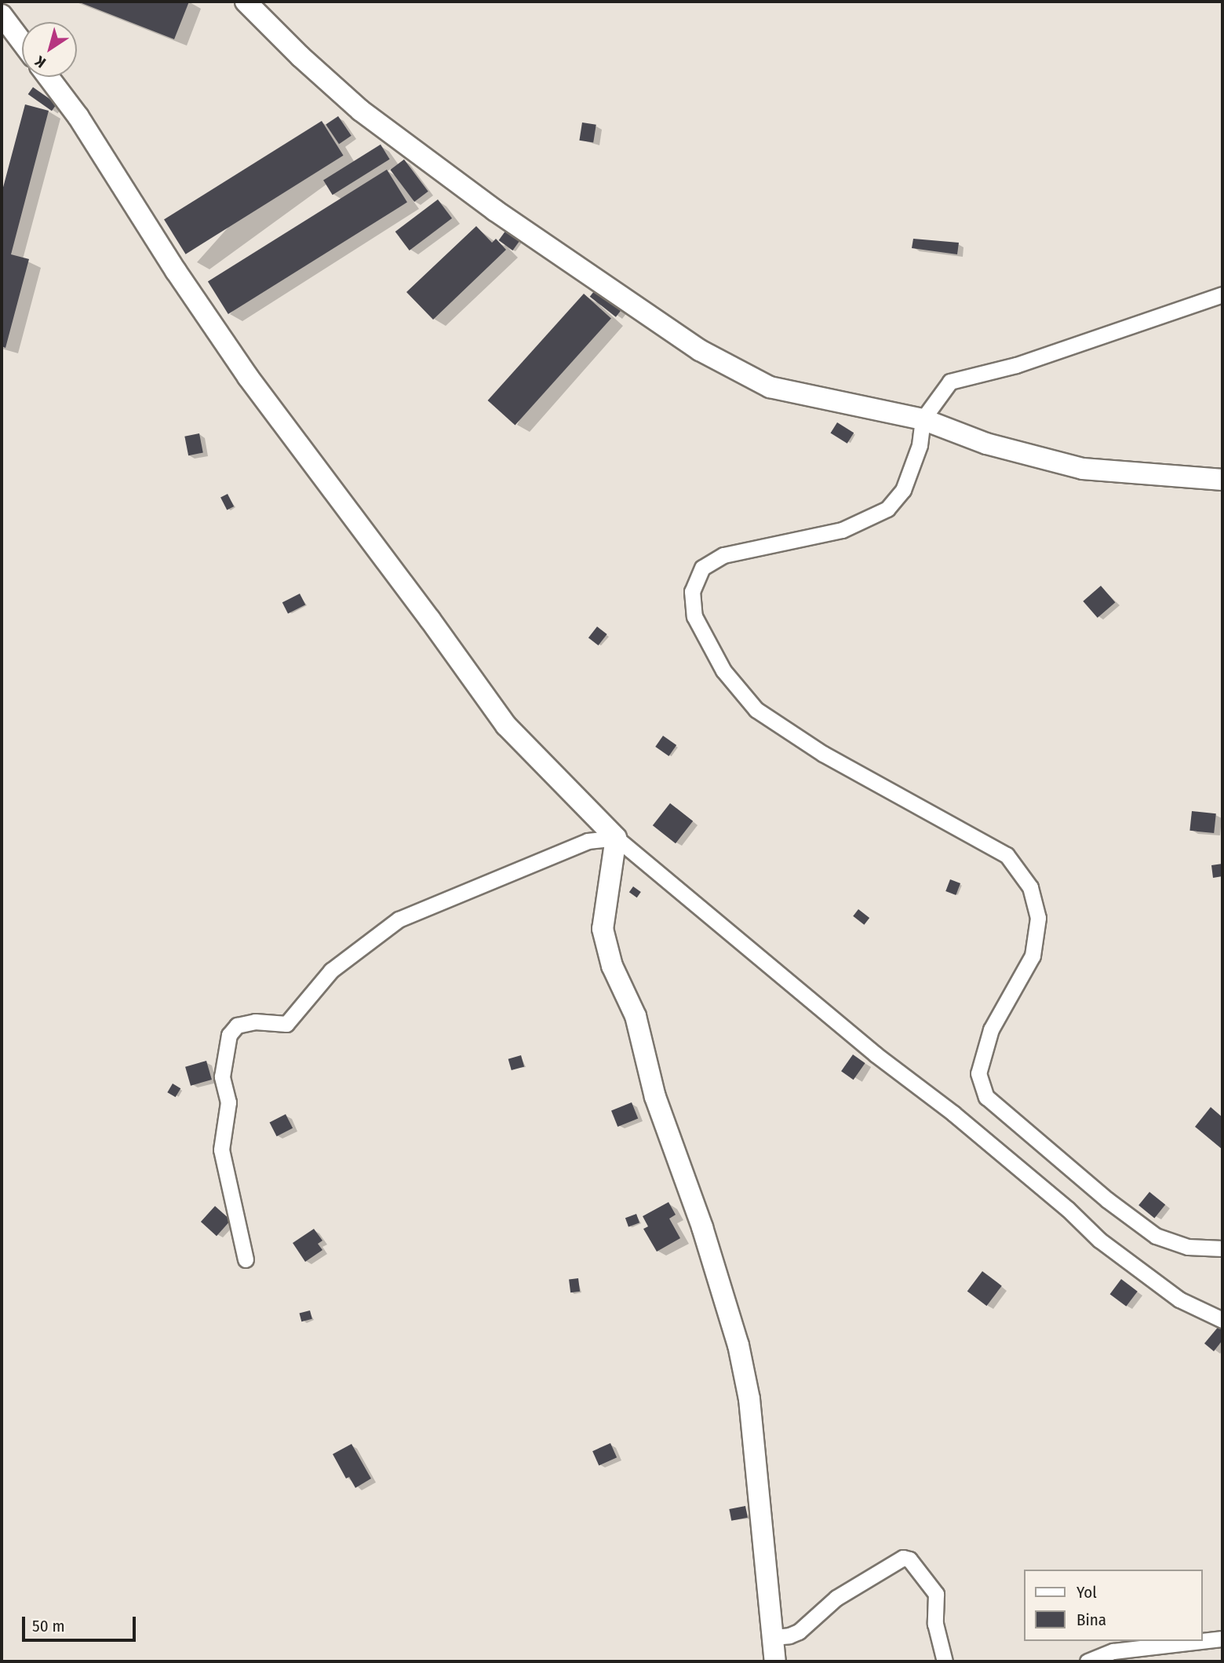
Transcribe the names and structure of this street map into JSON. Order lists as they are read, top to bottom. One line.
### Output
{"legend":["Yol","Bina"],"scale_bar":"50 m","north":"bottom left"}
